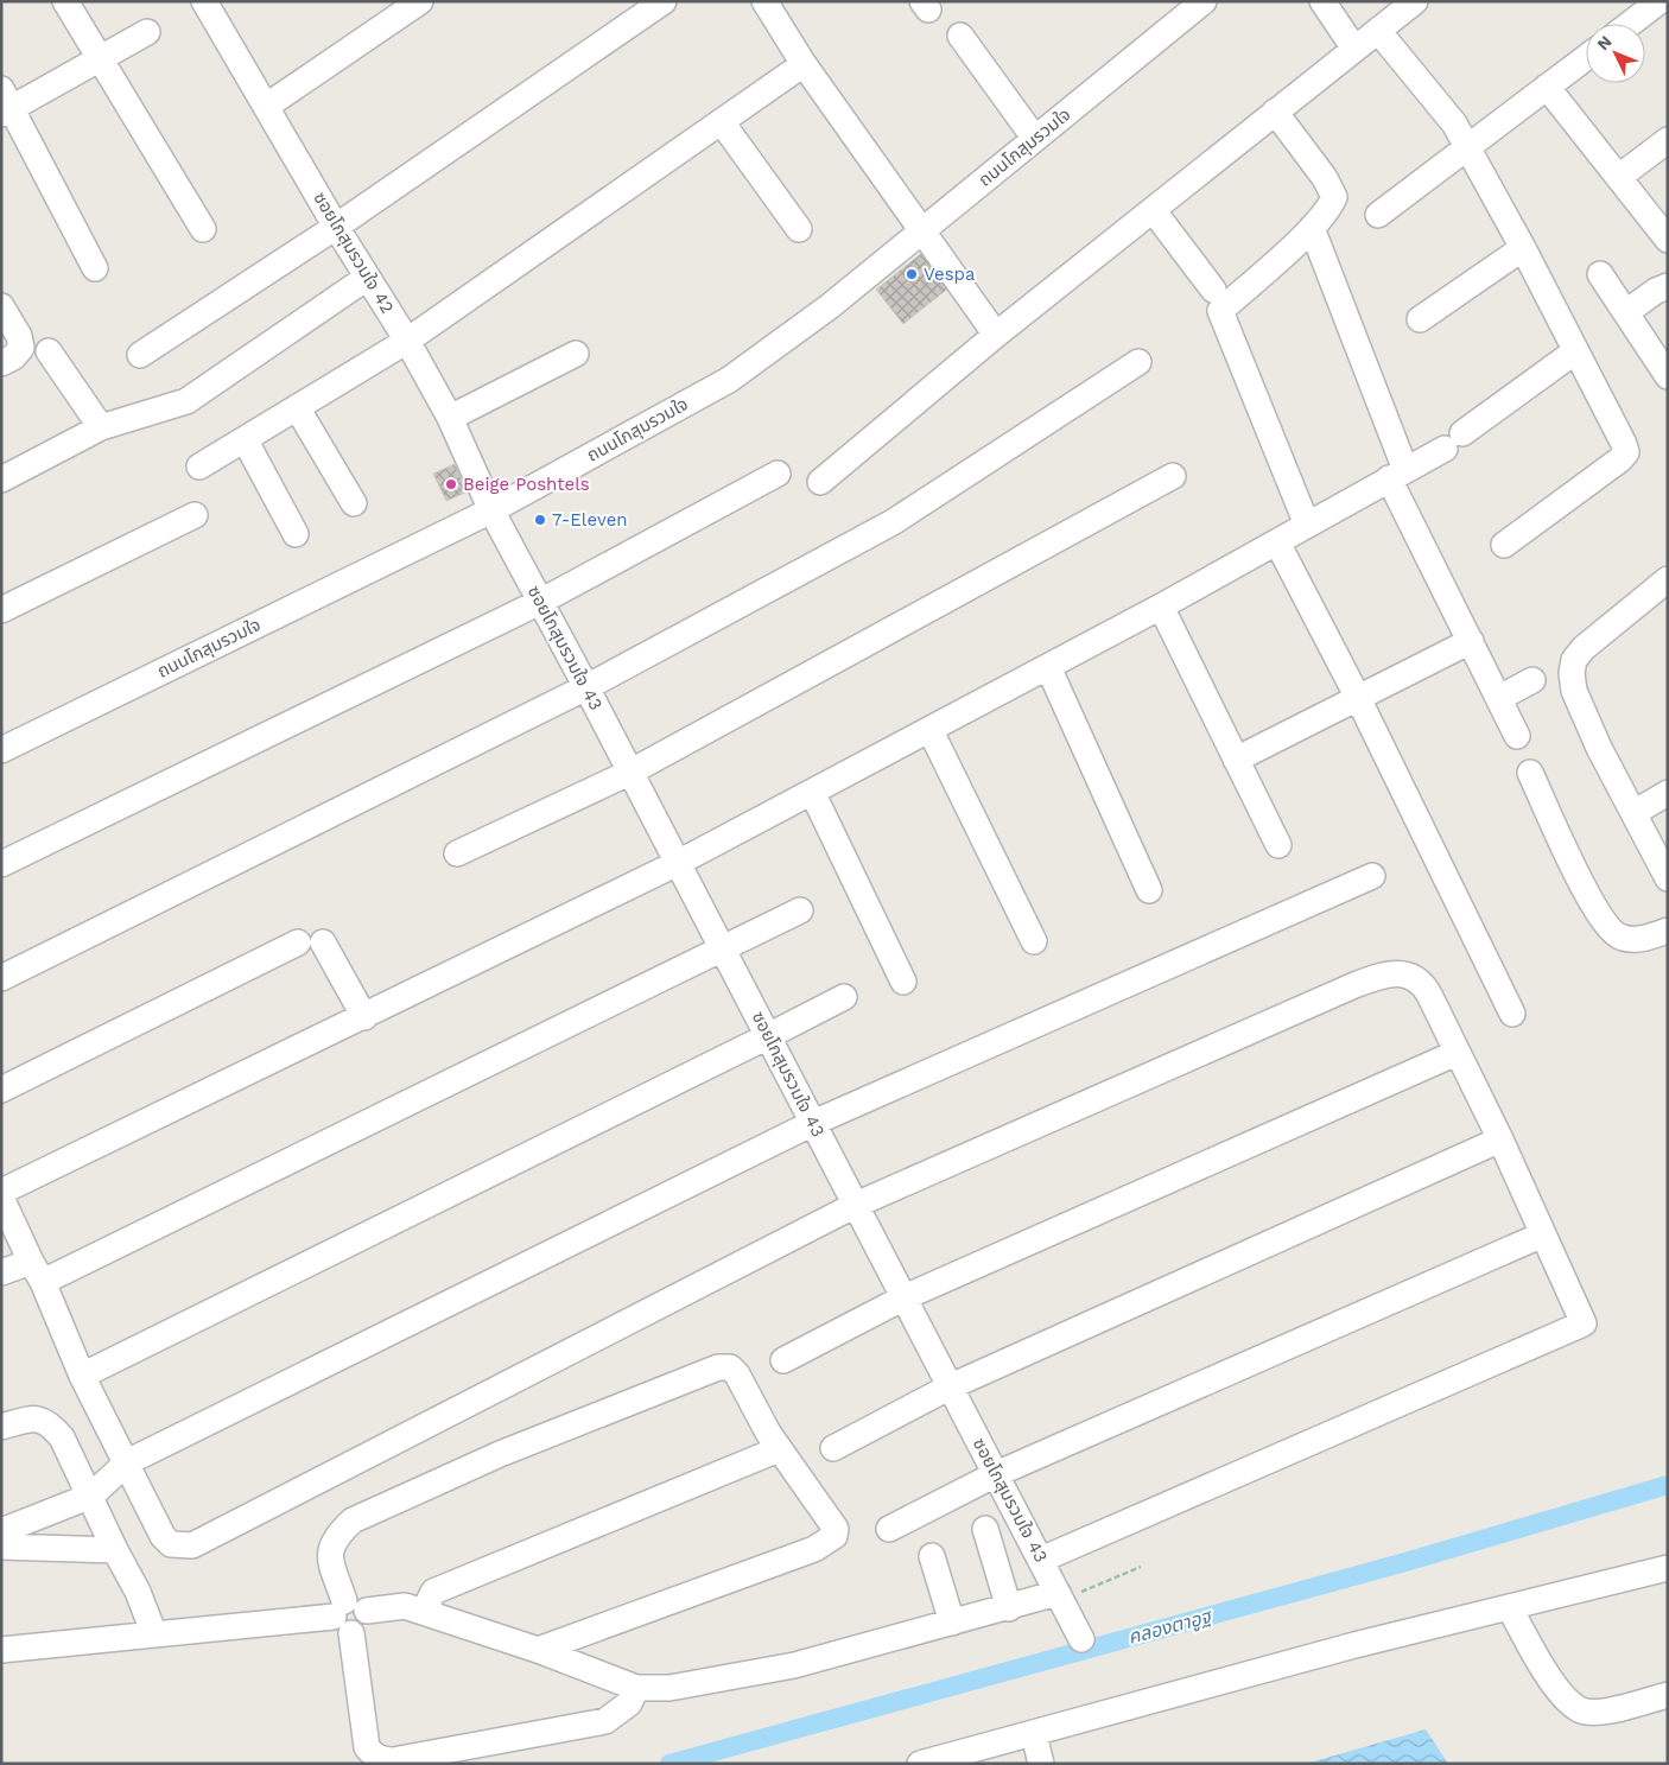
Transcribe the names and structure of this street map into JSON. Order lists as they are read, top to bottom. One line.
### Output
{"streets":{"street":["ถนนโกสุมรวมใจ","ซอยโกสุมรวมใจ 42","ซอยโกสุมรวมใจ 43"]},"crossings":[["ถนนโกสุมรวมใจ","ซอยโกสุมรวมใจ 42"],["ถนนโกสุมรวมใจ","ซอยโกสุมรวมใจ 43"],["ซอยโกสุมรวมใจ 42","ซอยโกสุมรวมใจ 43"]],"water":["คลองตาอูฐ"],"places":["Vespa","Beige Poshtels","7-Eleven"],"north":"top left"}
